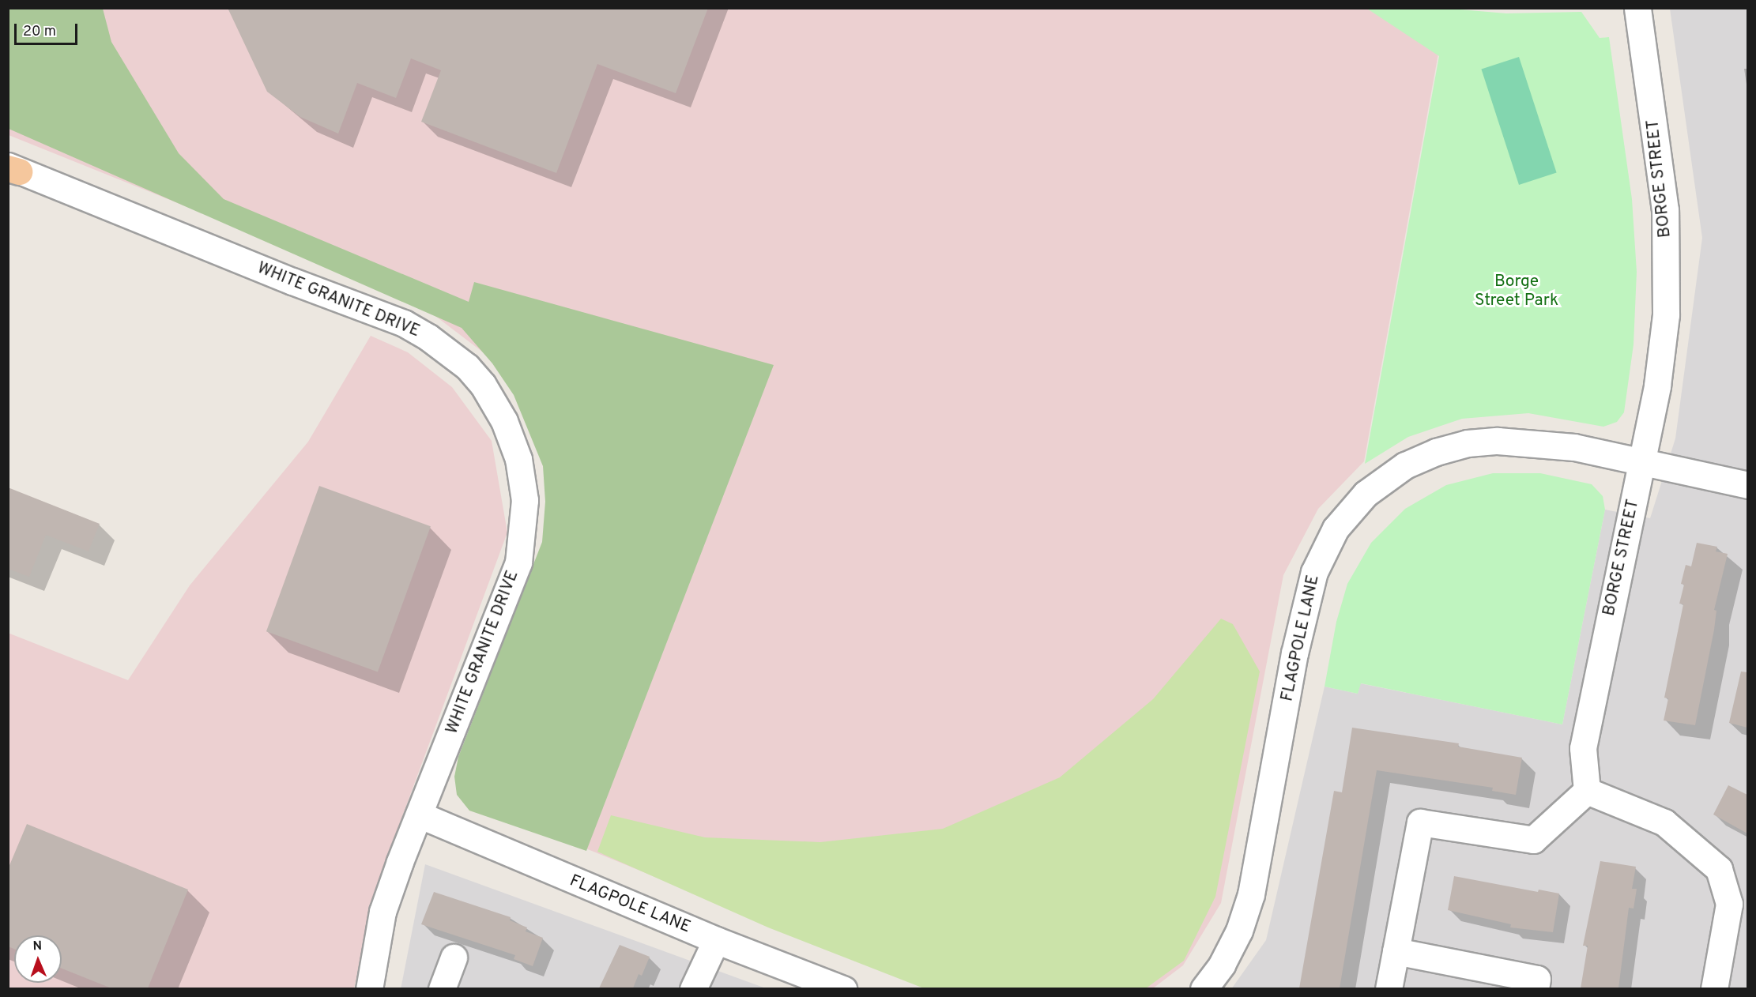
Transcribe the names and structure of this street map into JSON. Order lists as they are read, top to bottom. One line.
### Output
{"streets":{"street":["BORGE STREET","WHITE GRANITE DRIVE","FLAGPOLE LANE"]},"crossings":[["BORGE STREET","FLAGPOLE LANE"],["WHITE GRANITE DRIVE","FLAGPOLE LANE"]],"parks":["Borge Street Park"],"scale_bar":"20 m","north":"top"}
